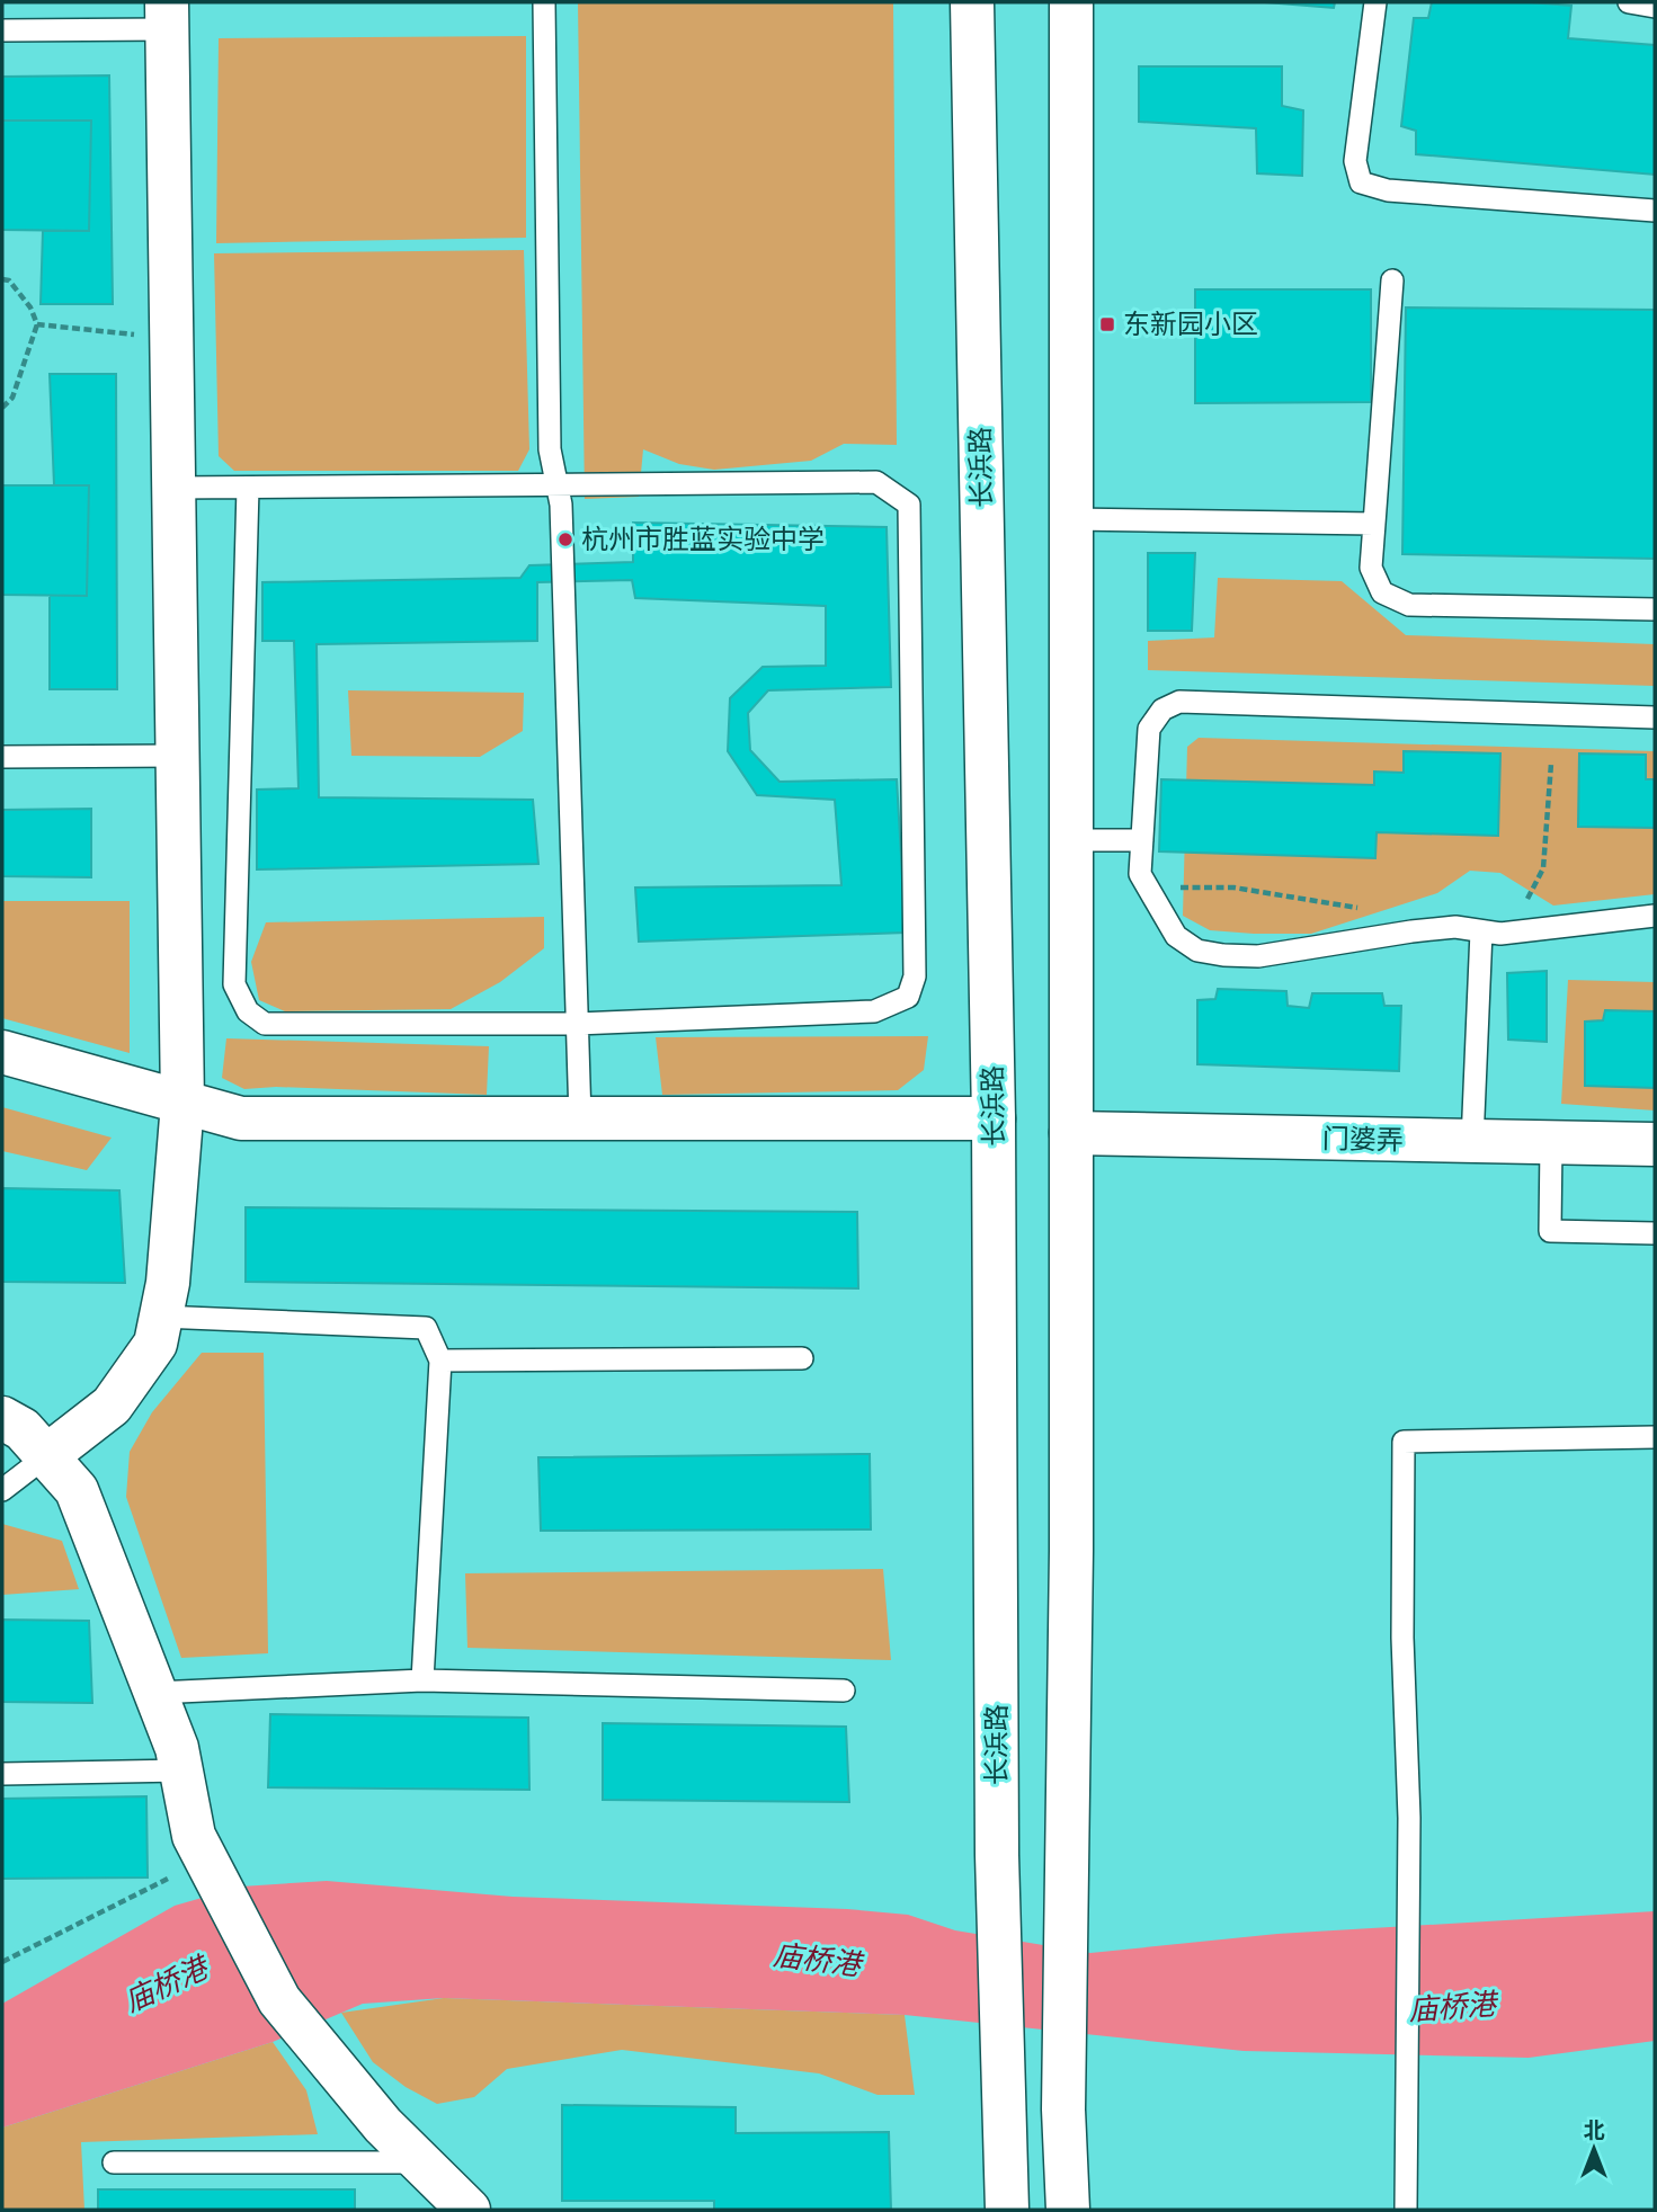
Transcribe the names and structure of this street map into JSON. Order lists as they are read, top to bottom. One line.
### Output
{"streets":{"main road":["长浜路","门婆弄"]},"water":["庙桥港"],"places":{"transit":["东新园小区"],"other":["杭州市胜蓝实验中学"]},"north":"top"}
